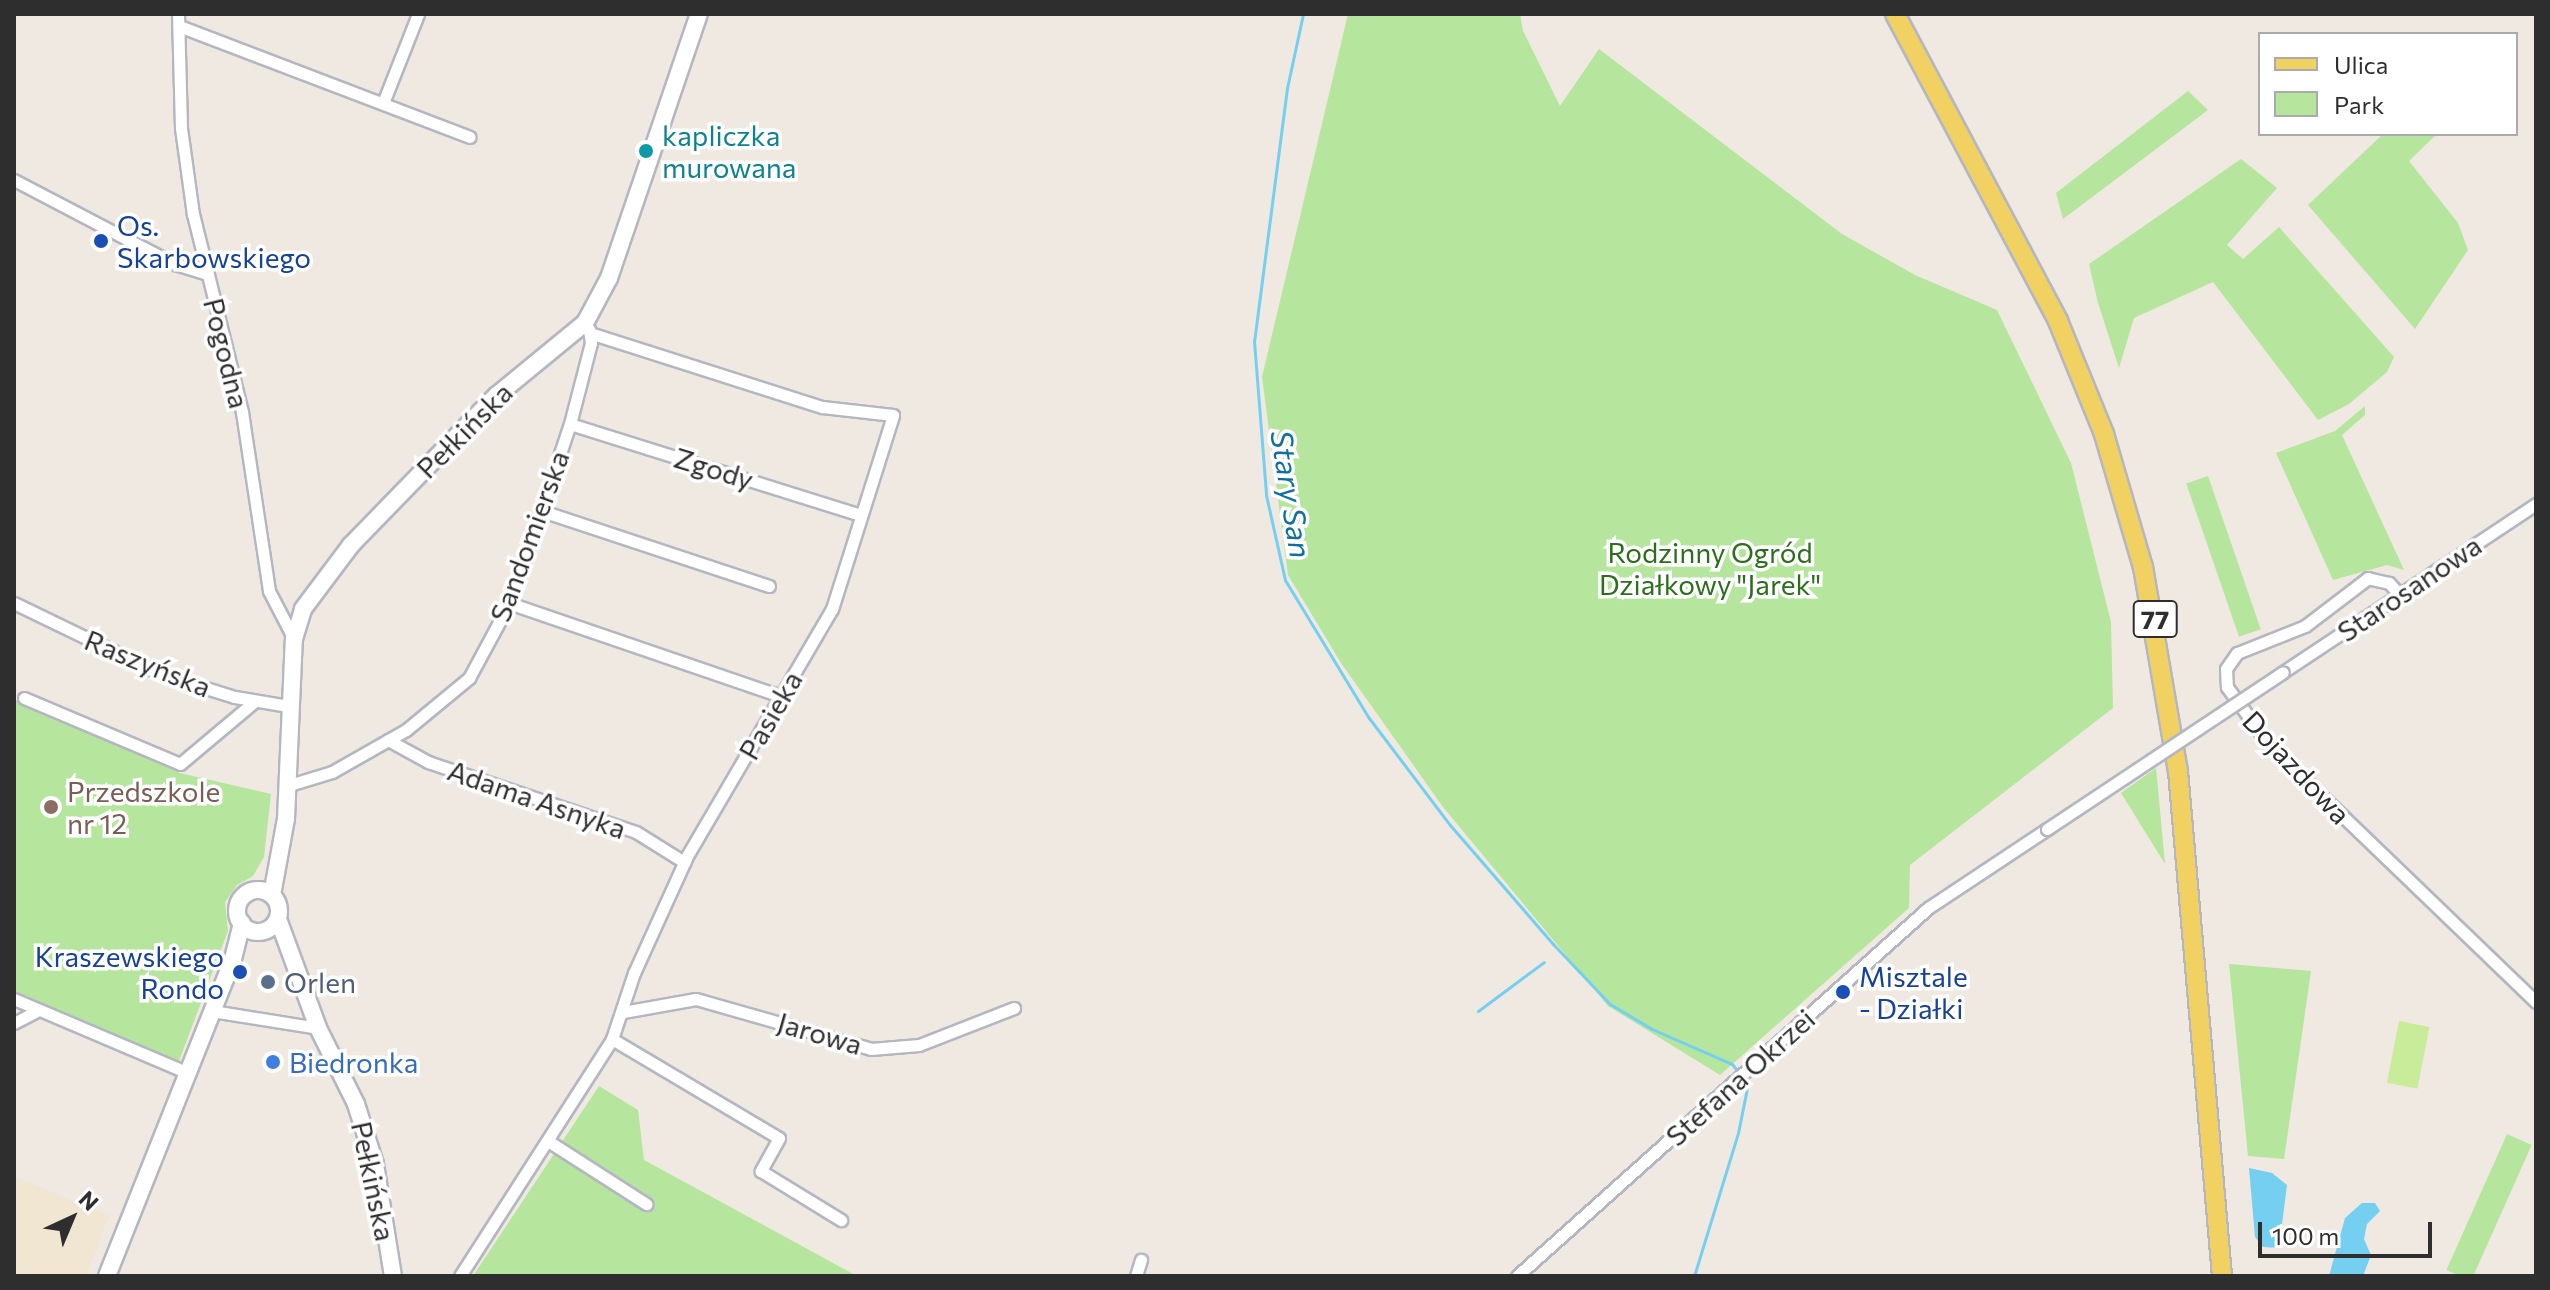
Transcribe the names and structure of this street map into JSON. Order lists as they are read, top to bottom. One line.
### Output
{"streets":{"main road":["77"],"street":["Pogodna","Pełkińska","Zgody","Sandomierska","Starosanowa","Raszyńska","Pasieka","Dojazdowa","Adama Asnyka","Jarowa","Stefana Okrzei"]},"crossings":[["Pogodna","Pełkińska"],["Pełkińska","Sandomierska"],["Pełkińska","Raszyńska"],["Pełkińska","Pasieka"],["Zgody","Sandomierska"],["Zgody","Pasieka"],["Sandomierska","Pasieka"],["Sandomierska","Adama Asnyka"],["Starosanowa","Dojazdowa"],["Starosanowa","Stefana Okrzei"],["Pasieka","Adama Asnyka"],["Pasieka","Jarowa"]],"water":["Stary San"],"parks":["Rodzinny Ogród Działkowy \"Jarek\""],"places":["kapliczka murowana","Os. Skarbowskiego","Przedszkole nr 12","Kraszewskiego Rondo","Orlen","Misztale - Działki","Biedronka"],"legend":["Ulica","Park"],"scale_bar":"100 m","north":"top right"}
